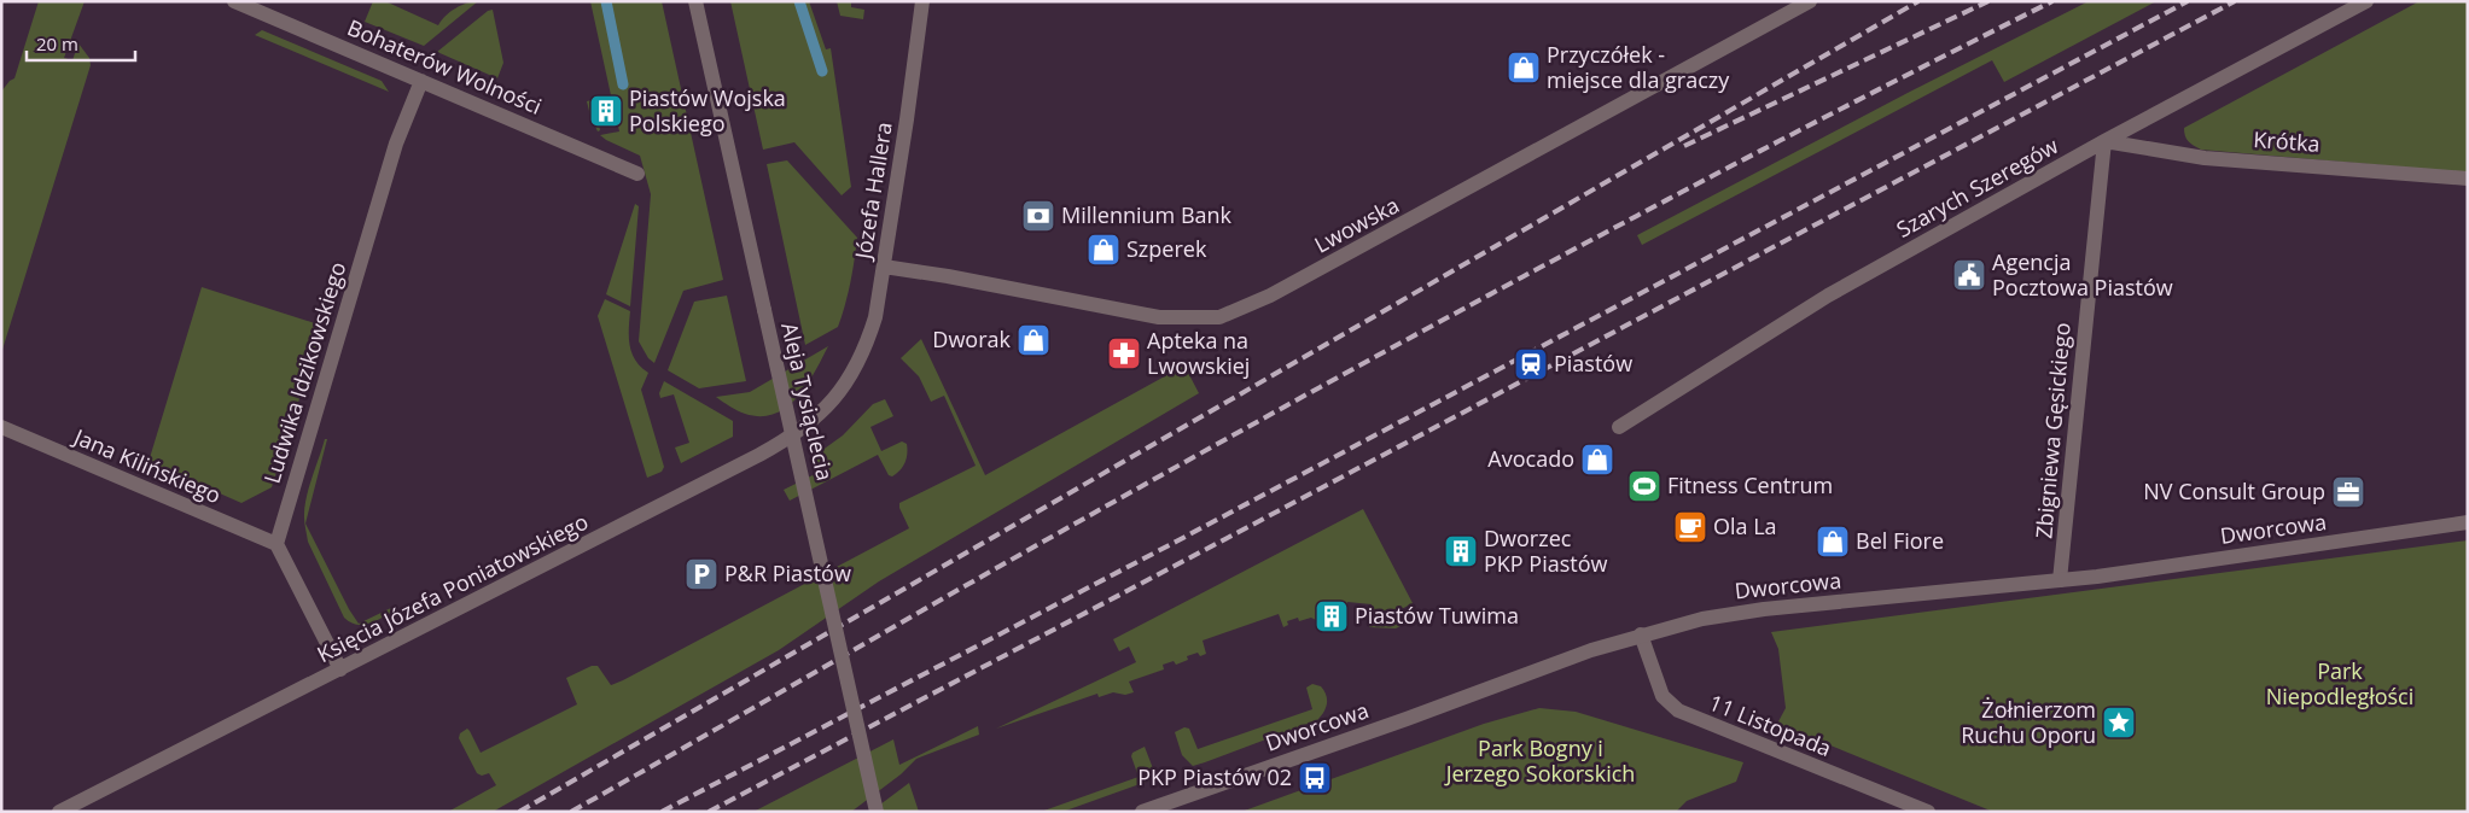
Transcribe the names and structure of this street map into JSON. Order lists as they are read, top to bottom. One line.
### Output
{"streets":{"street":["Bohaterów Wolności","Krótka","Szarych Szeregów","Józefa Hallera","Lwowska","Ludwika Idzikowskiego","Aleja Tysiąclecia","Zbigniewa Gęsickiego","Jana Kilińskiego","Dworcowa","Księcia Józefa Poniatowskiego","11 Listopada"]},"crossings":[["Bohaterów Wolności","Ludwika Idzikowskiego"],["Krótka","Szarych Szeregów"],["Krótka","Zbigniewa Gęsickiego"],["Szarych Szeregów","Zbigniewa Gęsickiego"],["Józefa Hallera","Lwowska"],["Józefa Hallera","Księcia Józefa Poniatowskiego"],["Ludwika Idzikowskiego","Jana Kilińskiego"],["Zbigniewa Gęsickiego","Dworcowa"],["Dworcowa","11 Listopada"]],"parks":["Park Niepodległości","Park Bogny i Jerzego Sokorskich"],"places":{"shop":["Przyczółek - miejsce dla graczy","Szperek","Dworak","Avocado","Bel Fiore"],"building":["Piastów Wojska Polskiego","Dworzec PKP Piastów","Piastów Tuwima"],"bank":["Millennium Bank"],"public building":["Agencja Pocztowa Piastów"],"pharmacy":["Apteka na Lwowskiej"],"station":["Piastów"],"sports":["Fitness Centrum"],"office":["NV Consult Group"],"cafe":["Ola La"],"parking":["P&R Piastów"],"place":["Żołnierzom Ruchu Oporu"],"bus stop":["PKP Piastów 02"]},"scale_bar":"20 m"}
